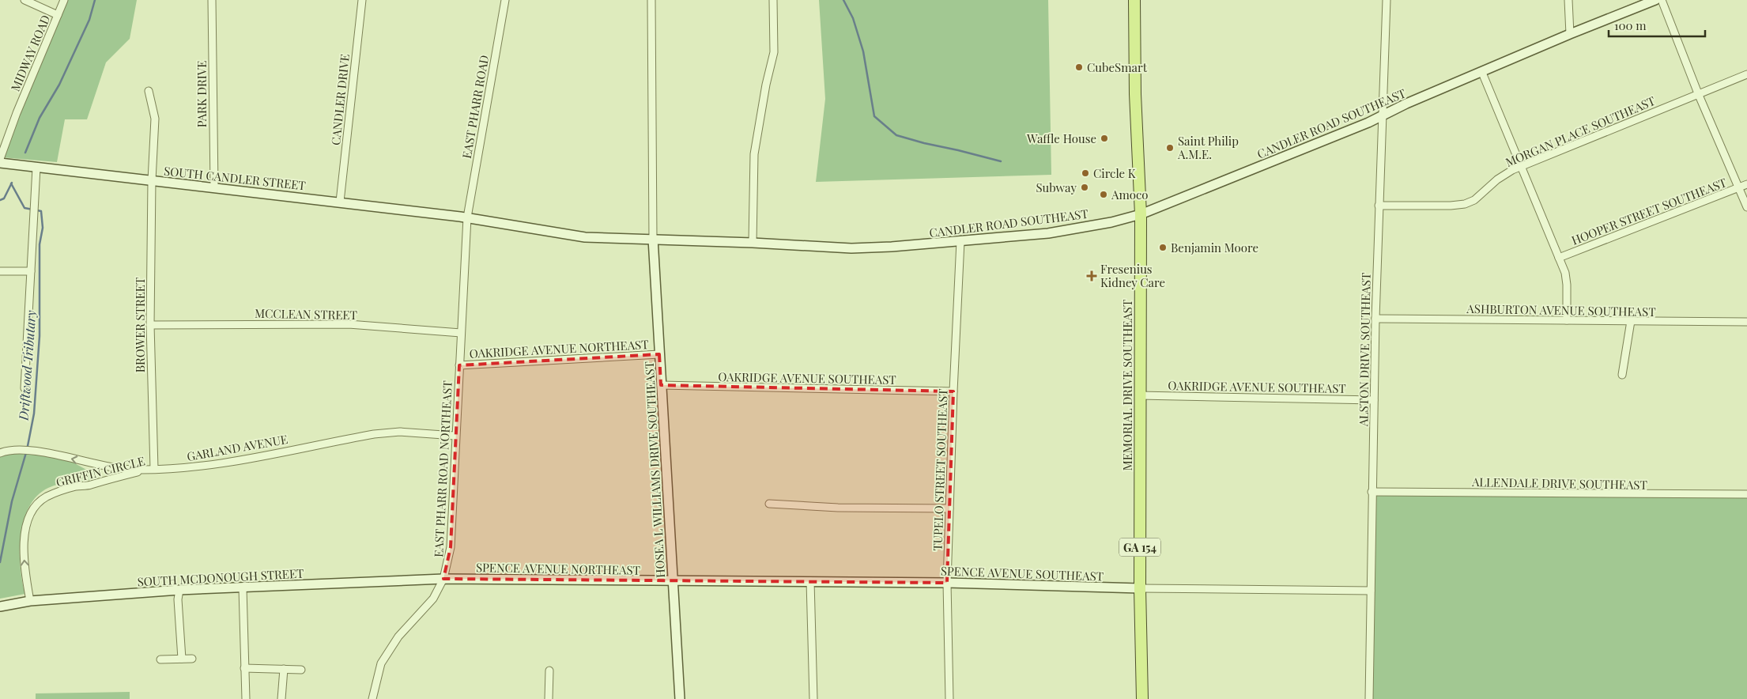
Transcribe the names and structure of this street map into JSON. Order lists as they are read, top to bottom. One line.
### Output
{"streets":{"main road":["CANDLER ROAD SOUTHEAST","SOUTH CANDLER STREET","MEMORIAL DRIVE SOUTHEAST","HOSEA L WILLIAMS DRIVE SOUTHEAST","GA 154","SPENCE AVENUE NORTHEAST","SPENCE AVENUE SOUTHEAST","SOUTH MCDONOUGH STREET"],"street":["MIDWAY ROAD","PARK DRIVE","CANDLER DRIVE","EAST PHARR ROAD","MORGAN PLACE SOUTHEAST","HOOPER STREET SOUTHEAST","ASHBURTON AVENUE SOUTHEAST","MCCLEAN STREET","BROWER STREET","OAKRIDGE AVENUE NORTHEAST","ALSTON DRIVE SOUTHEAST","OAKRIDGE AVENUE SOUTHEAST","GARLAND AVENUE","EAST PHARR ROAD NORTHEAST","TUPELO STREET SOUTHEAST","GRIFFIN CIRCLE","ALLENDALE DRIVE SOUTHEAST"]},"crossings":[["PARK DRIVE","SOUTH CANDLER STREET"],["CANDLER DRIVE","SOUTH CANDLER STREET"],["EAST PHARR ROAD","CANDLER ROAD SOUTHEAST"],["EAST PHARR ROAD","SOUTH CANDLER STREET"],["EAST PHARR ROAD","EAST PHARR ROAD NORTHEAST"],["CANDLER ROAD SOUTHEAST","SOUTH CANDLER STREET"],["CANDLER ROAD SOUTHEAST","ALSTON DRIVE SOUTHEAST"],["CANDLER ROAD SOUTHEAST","MEMORIAL DRIVE SOUTHEAST"],["CANDLER ROAD SOUTHEAST","EAST PHARR ROAD NORTHEAST"],["CANDLER ROAD SOUTHEAST","HOSEA L WILLIAMS DRIVE SOUTHEAST"],["CANDLER ROAD SOUTHEAST","TUPELO STREET SOUTHEAST"],["MORGAN PLACE SOUTHEAST","ALSTON DRIVE SOUTHEAST"],["SOUTH CANDLER STREET","BROWER STREET"],["SOUTH CANDLER STREET","EAST PHARR ROAD NORTHEAST"],["ASHBURTON AVENUE SOUTHEAST","ALSTON DRIVE SOUTHEAST"],["MCCLEAN STREET","BROWER STREET"],["MCCLEAN STREET","EAST PHARR ROAD NORTHEAST"],["BROWER STREET","GARLAND AVENUE"],["BROWER STREET","GRIFFIN CIRCLE"],["OAKRIDGE AVENUE NORTHEAST","EAST PHARR ROAD NORTHEAST"],["OAKRIDGE AVENUE NORTHEAST","HOSEA L WILLIAMS DRIVE SOUTHEAST"],["ALSTON DRIVE SOUTHEAST","OAKRIDGE AVENUE SOUTHEAST"],["ALSTON DRIVE SOUTHEAST","ALLENDALE DRIVE SOUTHEAST"],["ALSTON DRIVE SOUTHEAST","SPENCE AVENUE SOUTHEAST"],["OAKRIDGE AVENUE SOUTHEAST","MEMORIAL DRIVE SOUTHEAST"],["OAKRIDGE AVENUE SOUTHEAST","HOSEA L WILLIAMS DRIVE SOUTHEAST"],["OAKRIDGE AVENUE SOUTHEAST","TUPELO STREET SOUTHEAST"],["MEMORIAL DRIVE SOUTHEAST","SPENCE AVENUE SOUTHEAST"],["GARLAND AVENUE","EAST PHARR ROAD NORTHEAST"],["GARLAND AVENUE","GRIFFIN CIRCLE"],["EAST PHARR ROAD NORTHEAST","SPENCE AVENUE NORTHEAST"],["EAST PHARR ROAD NORTHEAST","SOUTH MCDONOUGH STREET"],["HOSEA L WILLIAMS DRIVE SOUTHEAST","SPENCE AVENUE NORTHEAST"],["HOSEA L WILLIAMS DRIVE SOUTHEAST","SPENCE AVENUE SOUTHEAST"],["TUPELO STREET SOUTHEAST","SPENCE AVENUE SOUTHEAST"],["GRIFFIN CIRCLE","SOUTH MCDONOUGH STREET"],["SPENCE AVENUE NORTHEAST","SPENCE AVENUE SOUTHEAST"],["SPENCE AVENUE NORTHEAST","SOUTH MCDONOUGH STREET"]],"one_way":["GRIFFIN CIRCLE"],"water":["Driftwood Tributary"],"places":{"other":["CubeSmart","Waffle House","Saint Philip A.M.E.","Circle K","Subway","Amoco","Benjamin Moore"],"health":["Fresenius Kidney Care"]},"scale_bar":"100 m"}
